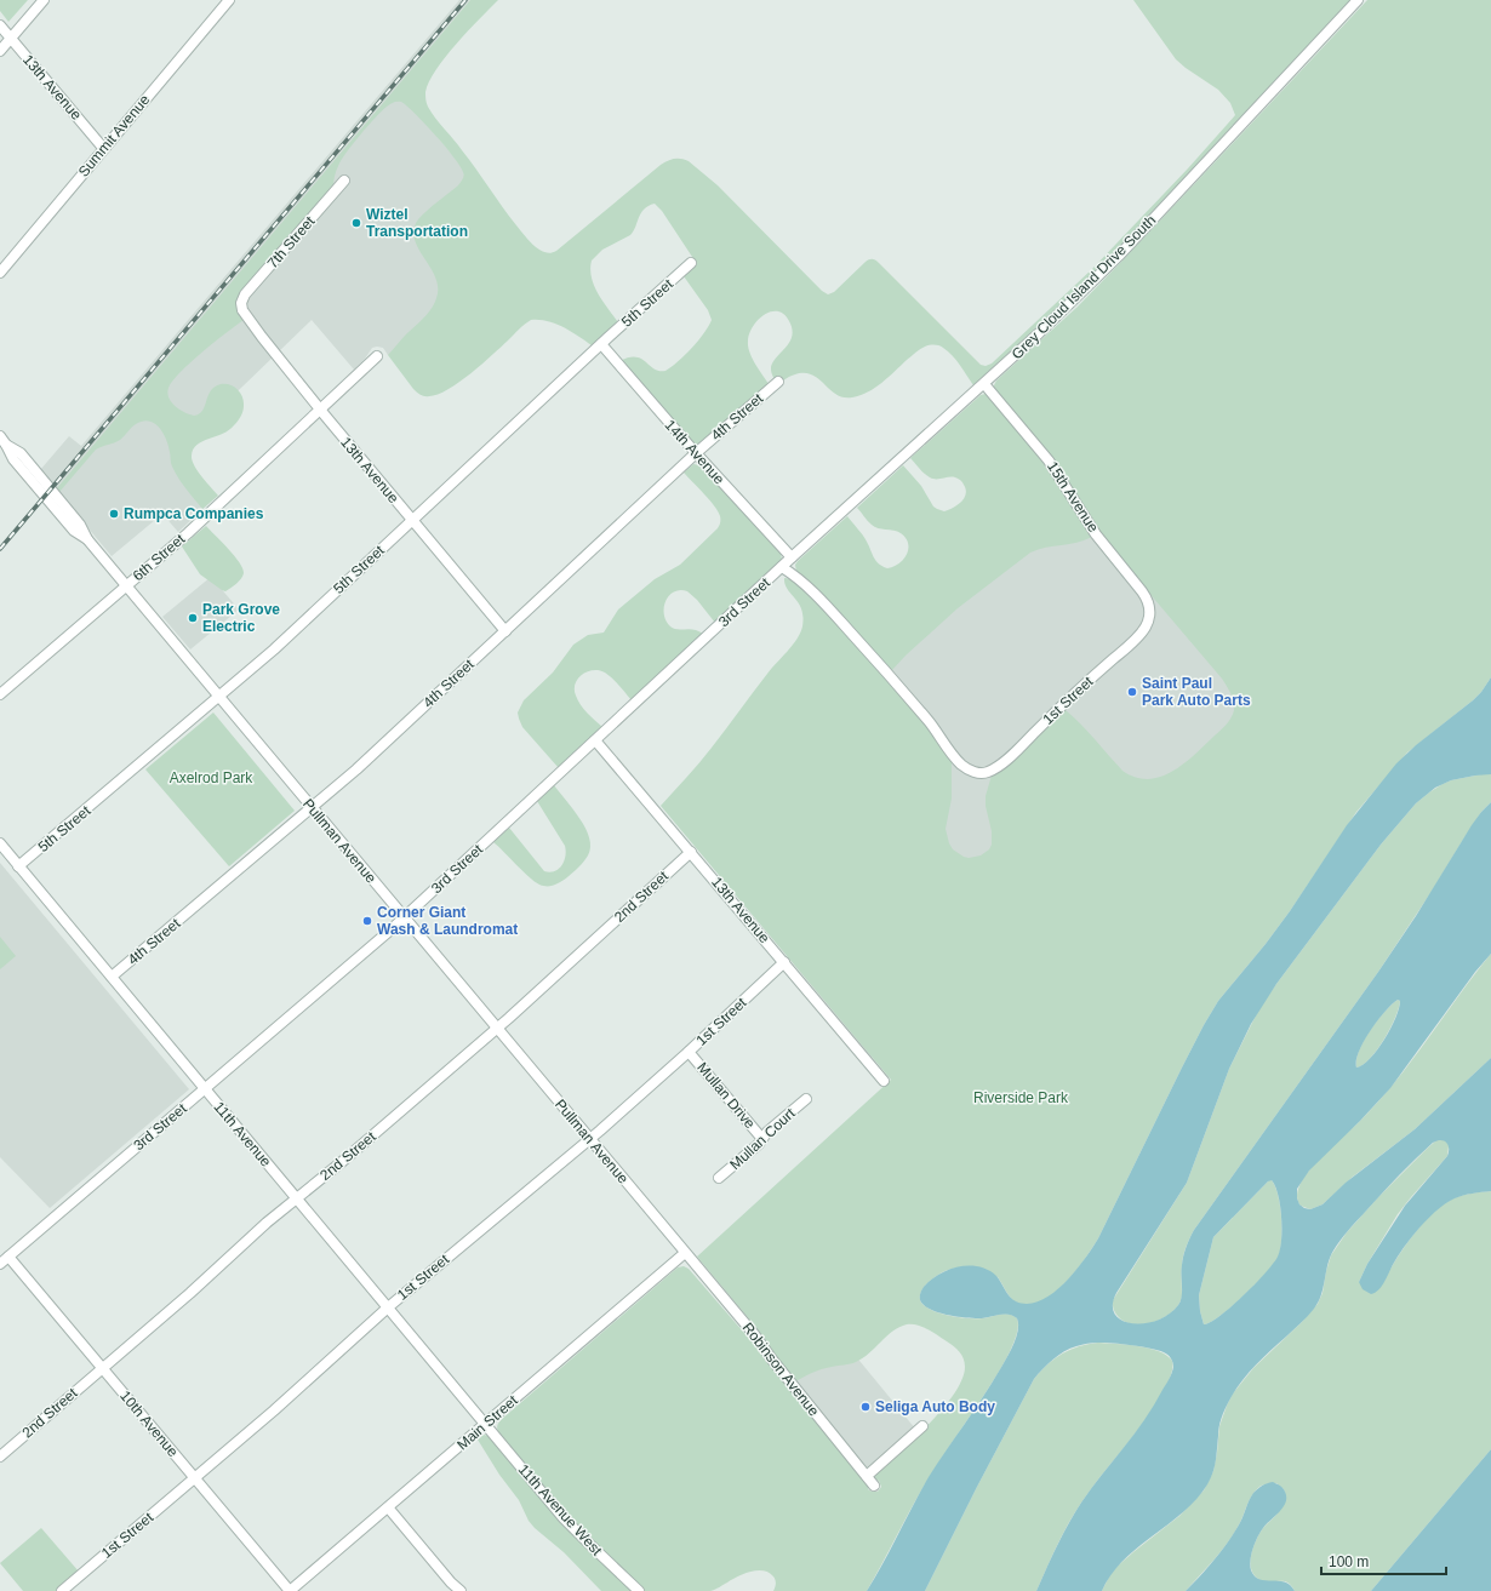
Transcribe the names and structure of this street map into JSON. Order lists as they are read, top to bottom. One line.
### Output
{"streets":{"street":["13th Avenue","Summit Avenue","7th Street","Grey Cloud Island Drive South","5th Street","4th Street","14th Avenue","15th Avenue","6th Street","3rd Street","1st Street","Pullman Avenue","2nd Street","Mullan Drive","11th Avenue","Mullan Court","Robinson Avenue","Main Street","10th Avenue","11th Avenue West"]},"crossings":[["13th Avenue","Summit Avenue"],["13th Avenue","7th Street"],["13th Avenue","5th Street"],["13th Avenue","4th Street"],["13th Avenue","6th Street"],["13th Avenue","3rd Street"],["13th Avenue","1st Street"],["13th Avenue","2nd Street"],["Grey Cloud Island Drive South","14th Avenue"],["Grey Cloud Island Drive South","15th Avenue"],["Grey Cloud Island Drive South","3rd Street"],["5th Street","14th Avenue"],["5th Street","Pullman Avenue"],["5th Street","11th Avenue"],["4th Street","14th Avenue"],["4th Street","Pullman Avenue"],["4th Street","11th Avenue"],["14th Avenue","3rd Street"],["15th Avenue","1st Street"],["6th Street","Pullman Avenue"],["3rd Street","1st Street"],["3rd Street","Pullman Avenue"],["3rd Street","11th Avenue"],["3rd Street","10th Avenue"],["1st Street","Pullman Avenue"],["1st Street","Mullan Drive"],["1st Street","11th Avenue"],["1st Street","10th Avenue"],["Pullman Avenue","2nd Street"],["Pullman Avenue","Robinson Avenue"],["Pullman Avenue","Main Street"],["2nd Street","11th Avenue"],["2nd Street","10th Avenue"],["Mullan Drive","Mullan Court"],["11th Avenue","Main Street"],["11th Avenue","11th Avenue West"],["Robinson Avenue","Main Street"],["Main Street","10th Avenue"],["Main Street","11th Avenue West"]],"parks":["Axelrod Park","Riverside Park"],"places":["Wiztel Transportation","Rumpca Companies","Park Grove Electric","Saint Paul Park Auto Parts","Corner Giant Wash & Laundromat","Seliga Auto Body"],"scale_bar":"100 m"}
